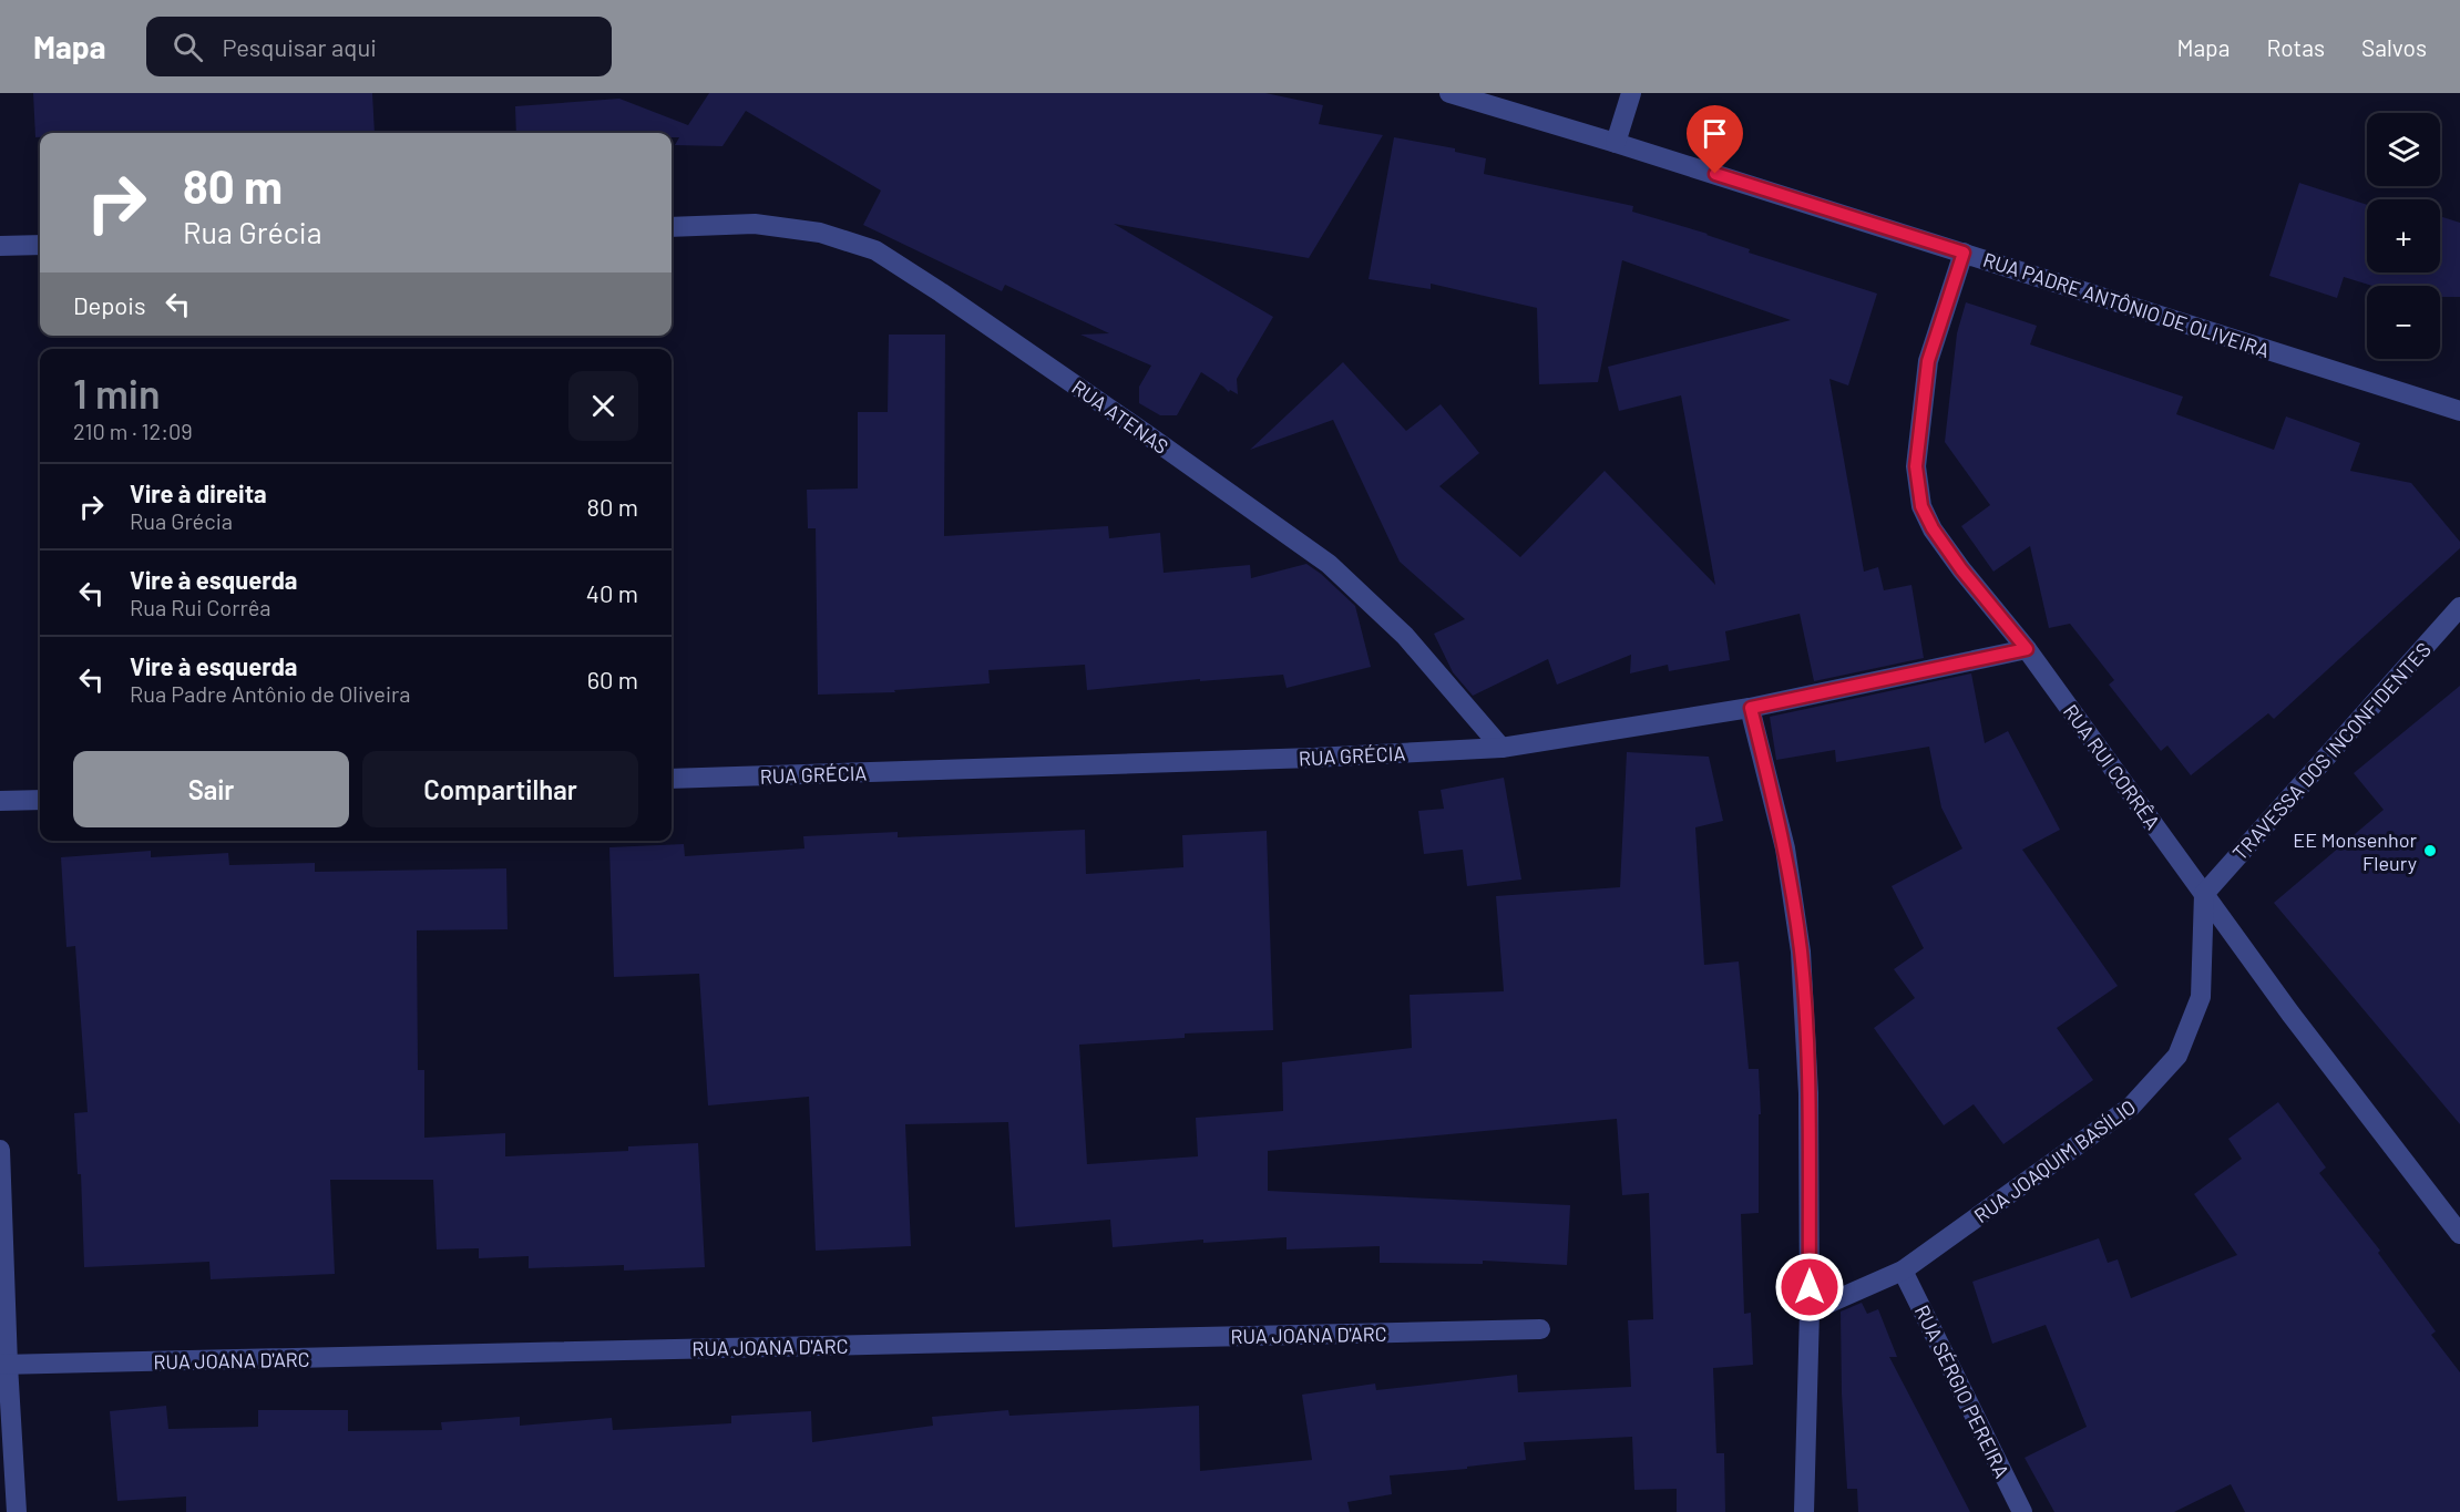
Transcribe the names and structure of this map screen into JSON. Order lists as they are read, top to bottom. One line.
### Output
{"streets":{"street":["RUA PADRE ANTÔNIO DE OLIVEIRA","RUA ATENAS","TRAVESSA DOS INCONFIDENTES","RUA GRÉCIA","RUA RUI CORRÊA","RUA JOAQUIM BASÍLIO","RUA JOANA D'ARC","RUA SÉRGIO PEREIRA"]},"crossings":[["RUA PADRE ANTÔNIO DE OLIVEIRA","RUA RUI CORRÊA"],["RUA ATENAS","RUA GRÉCIA"],["TRAVESSA DOS INCONFIDENTES","RUA RUI CORRÊA"],["TRAVESSA DOS INCONFIDENTES","RUA JOAQUIM BASÍLIO"],["RUA GRÉCIA","RUA RUI CORRÊA"],["RUA RUI CORRÊA","RUA JOAQUIM BASÍLIO"],["RUA JOAQUIM BASÍLIO","RUA SÉRGIO PEREIRA"]],"places":["EE Monsenhor Fleury"],"page":{"header":"Mapa","search":"Pesquisar aqui","nav":["Mapa","Rotas","Salvos"],"map_buttons":["+","−"],"turn":["80 m","Rua Grécia"],"then":"Depois","heading":["1 min","210 m · 12:09"],"list":[{"name":"Vire à direita","note":"Rua Grécia","value":"80 m"},{"name":"Vire à esquerda","note":"Rua Rui Corrêa","value":"40 m"},{"name":"Vire à esquerda","note":"Rua Padre Antônio de Oliveira","value":"60 m"}],"buttons":["Sair","Compartilhar"]}}
